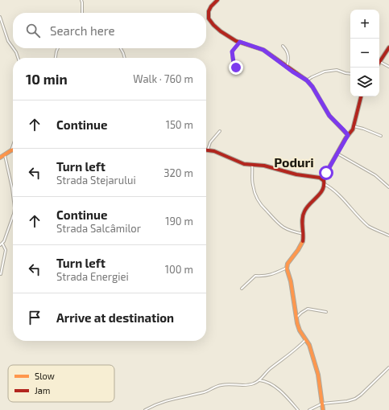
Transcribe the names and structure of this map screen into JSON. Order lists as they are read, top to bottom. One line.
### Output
{"districts":["Poduri"],"legend":["Slow","Jam"],"page":{"map_buttons":["+","−"],"search":"Search here","heading":["10 min","Walk · 760 m"],"list":[["Continue","150 m"],["Turn left","Strada Stejarului","320 m"],["Continue","Strada Salcâmilor","190 m"],["Turn left","Strada Energiei","100 m"],"Arrive at destination"]}}
